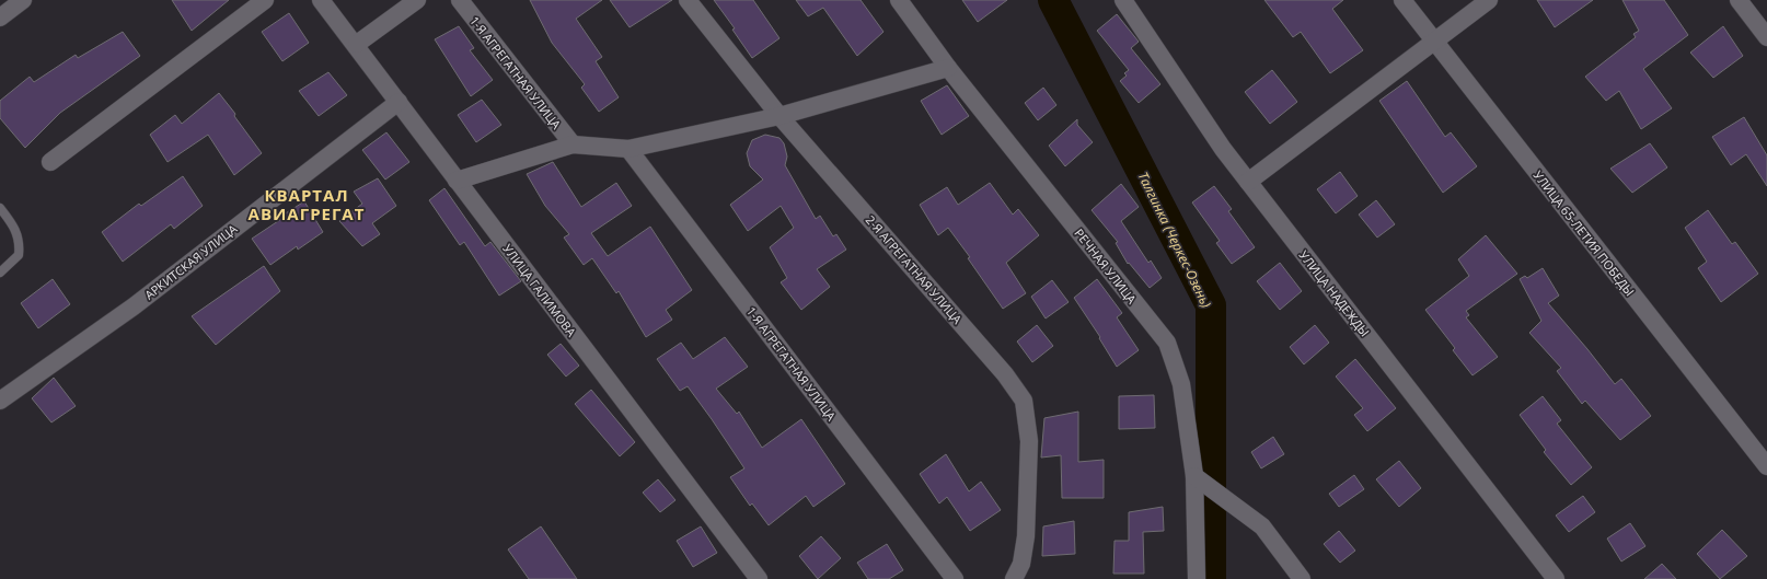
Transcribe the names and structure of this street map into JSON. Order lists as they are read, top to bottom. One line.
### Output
{"streets":{"street":["1-Я АГРЕГАТНАЯ УЛИЦА","УЛИЦА 65-ЛЕТИЯ ПОБЕДЫ","АРКИТСКАЯ УЛИЦА","РЕЧНАЯ УЛИЦА","2-Я АГРЕГАТНАЯ УЛИЦА","УЛИЦА ГАЛИМОВА","УЛИЦА НАДЕЖДЫ"]},"crossings":[["АРКИТСКАЯ УЛИЦА","УЛИЦА ГАЛИМОВА"]],"districts":["КВАРТАЛ АВИАГРЕГАТ"],"water":["Талгинка (Черкес-Озень)"]}
